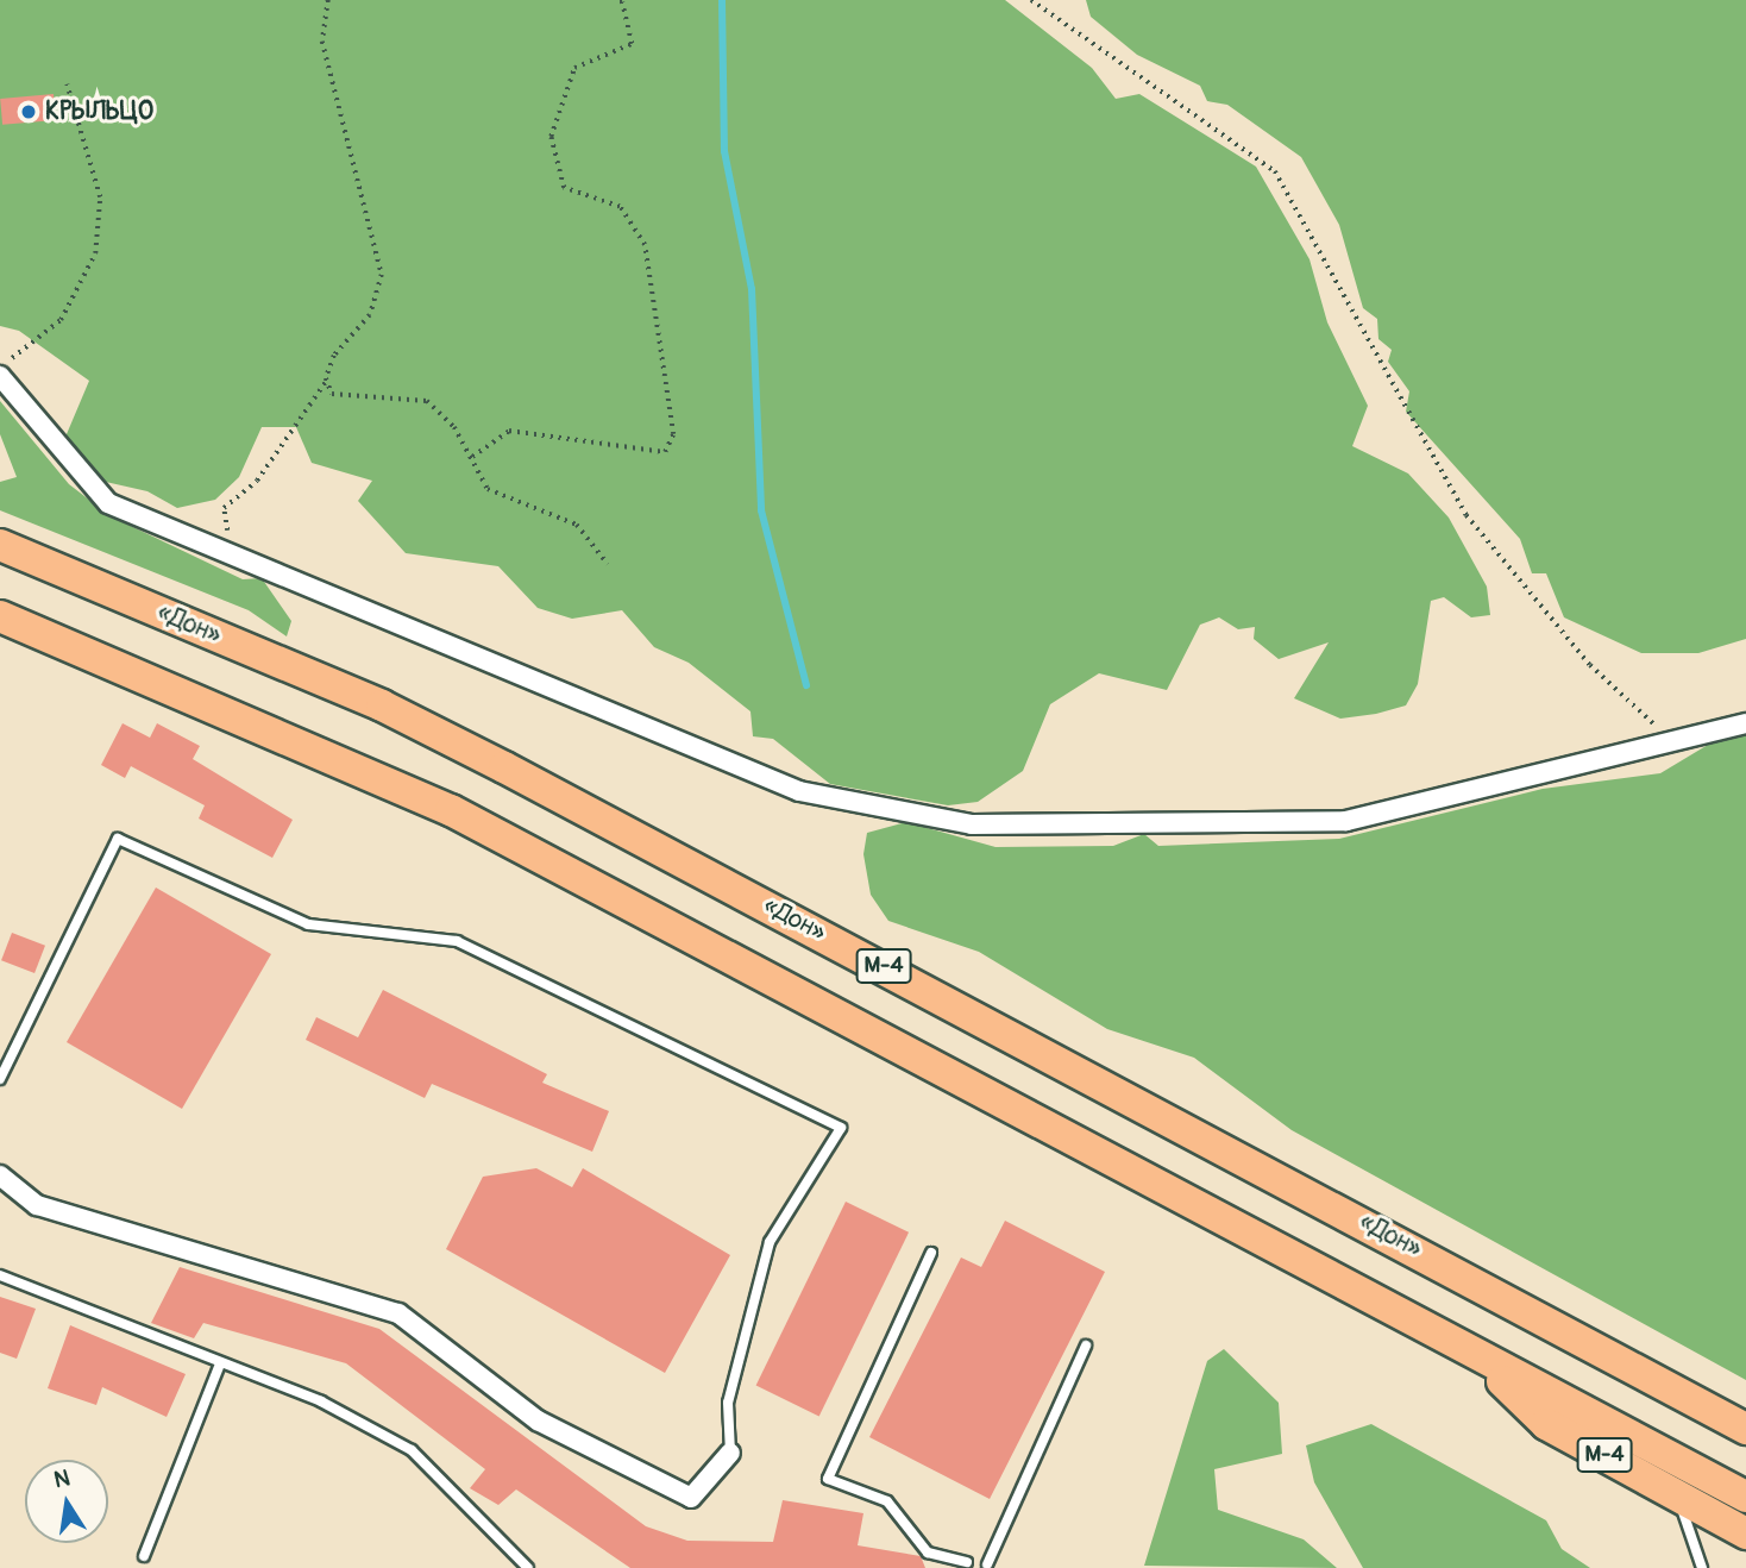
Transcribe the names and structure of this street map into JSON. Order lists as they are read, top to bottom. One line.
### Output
{"streets":{"highway":["«Дон»","М-4"]},"places":["КРЫЛЬЦО"],"north":"top"}
